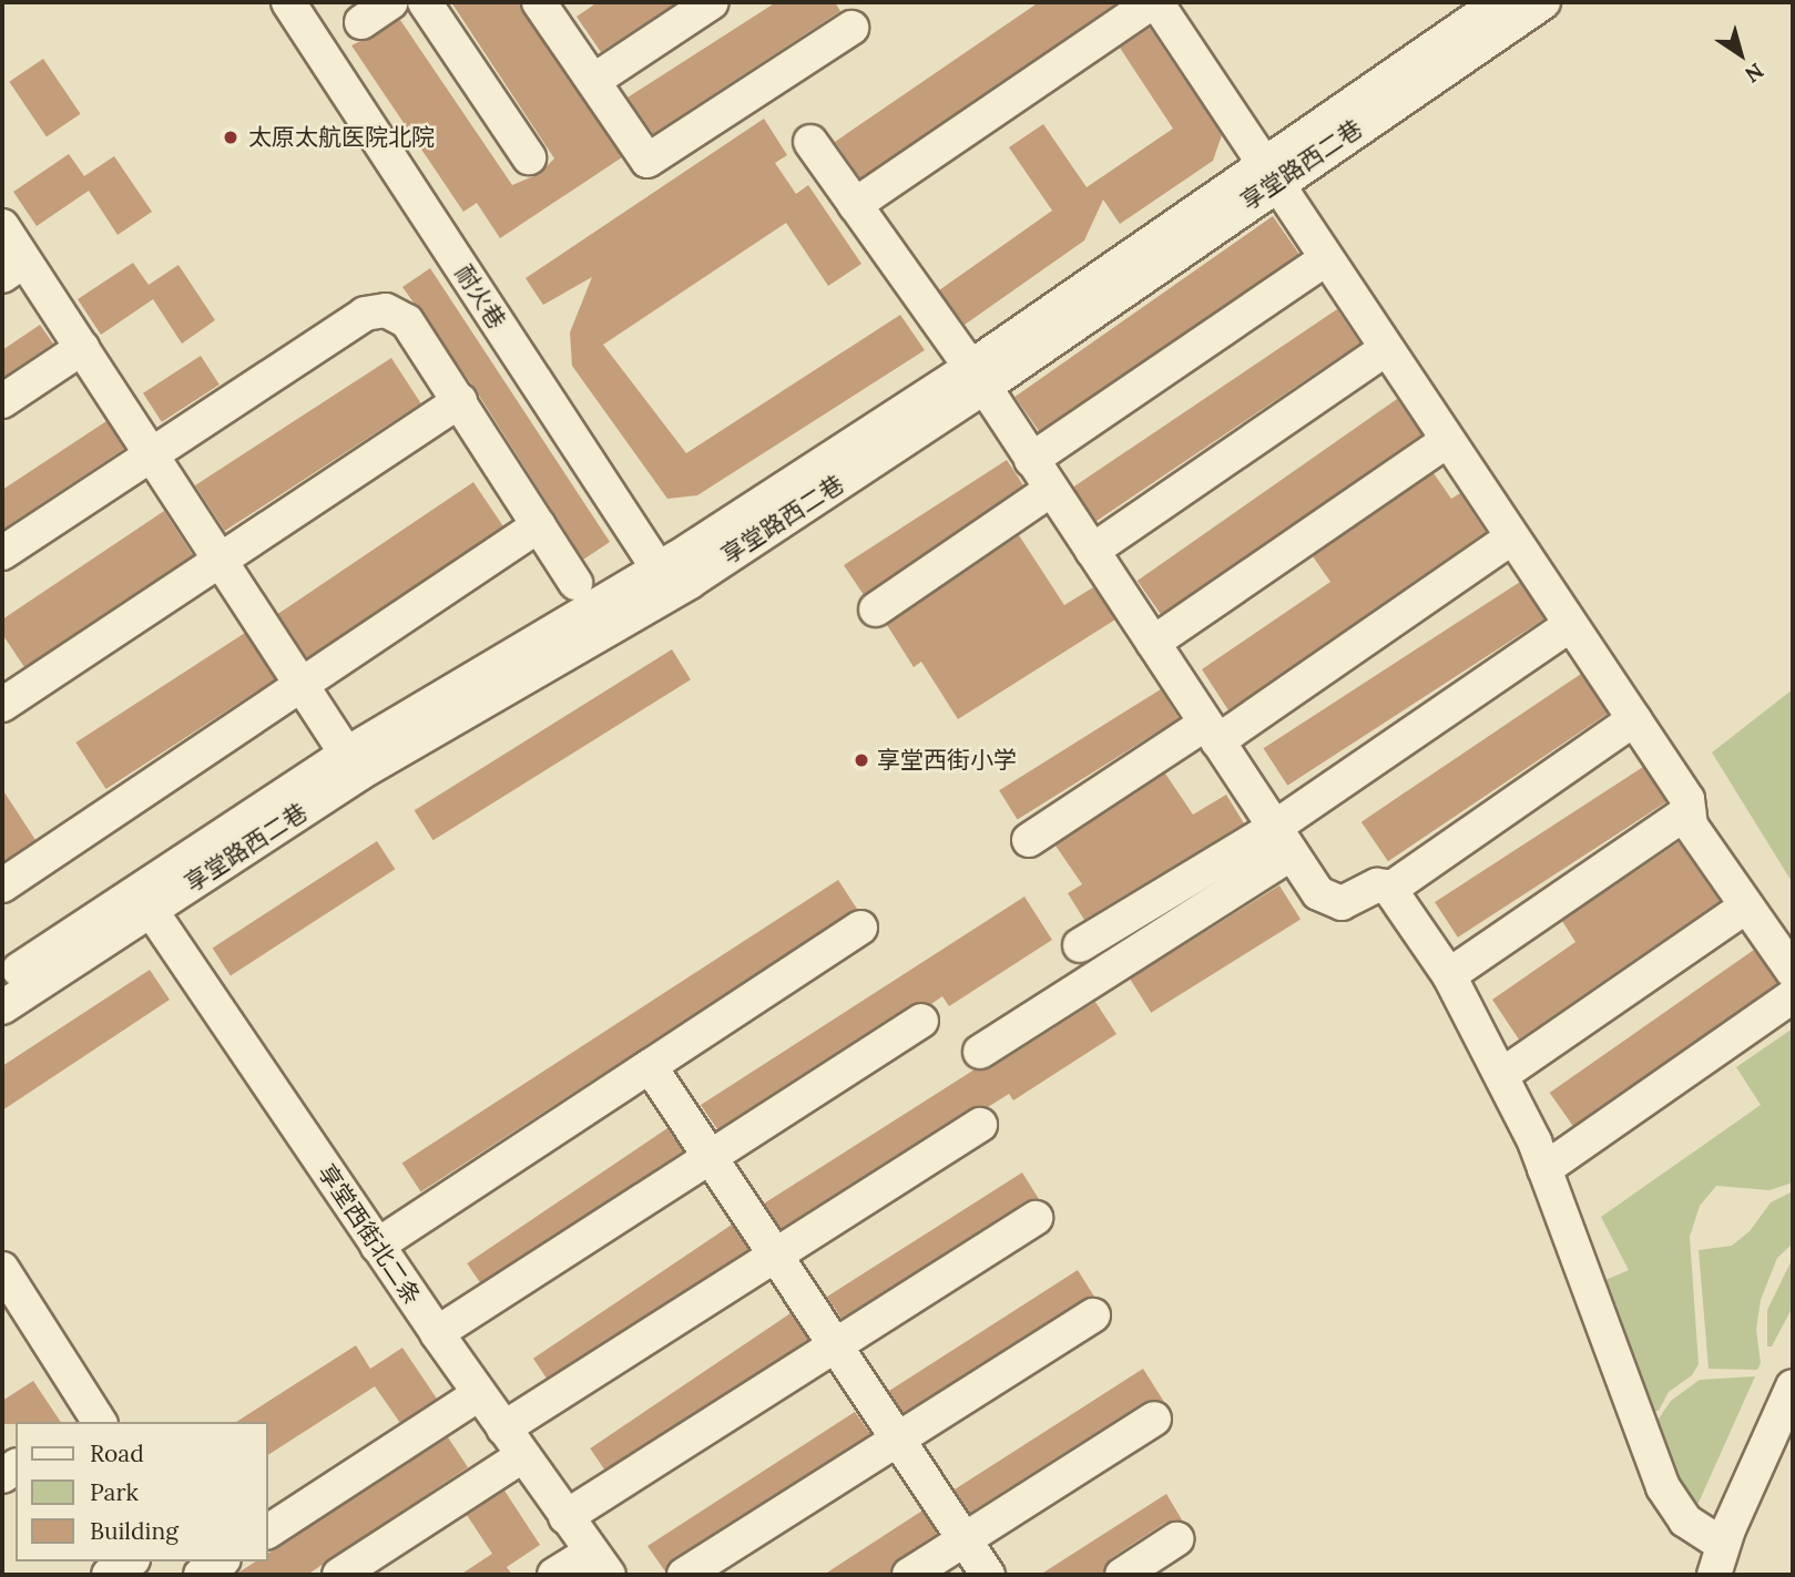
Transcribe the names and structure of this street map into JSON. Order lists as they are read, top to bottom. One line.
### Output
{"streets":{"street":["享堂路西二巷","耐火巷","享堂西街北二条"]},"crossings":[["享堂路西二巷","耐火巷"],["享堂路西二巷","享堂西街北二条"]],"places":["太原太航医院北院","享堂西街小学"],"legend":["Road","Park","Building"],"north":"bottom right"}
